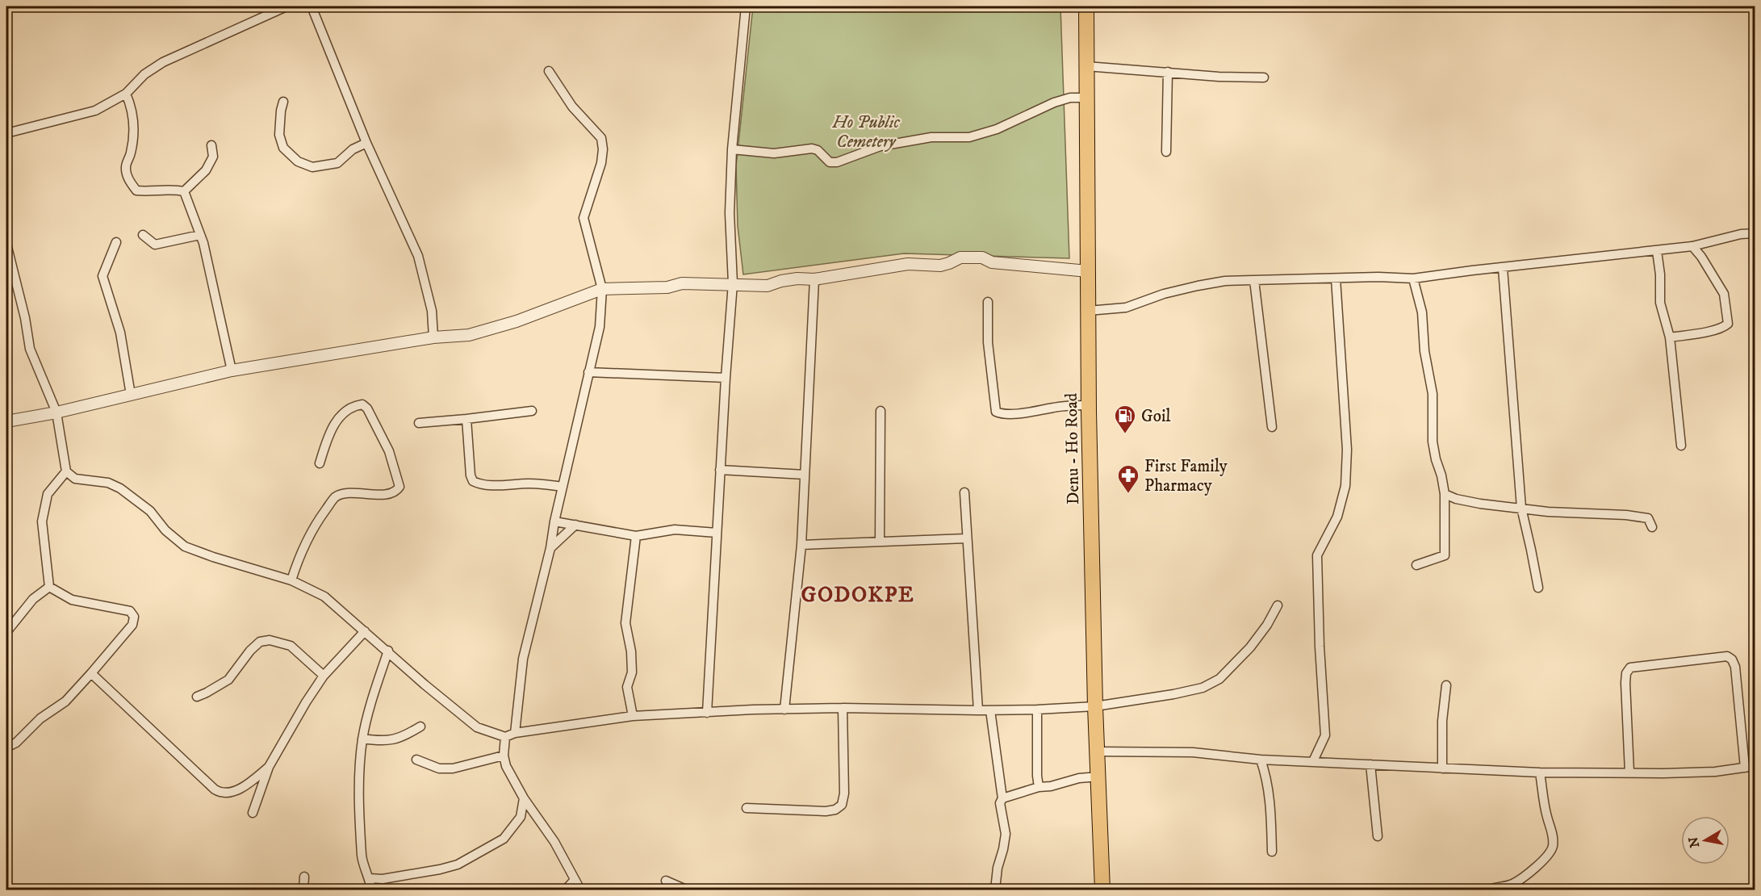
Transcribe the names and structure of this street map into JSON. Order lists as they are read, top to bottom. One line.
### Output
{"streets":{"main road":["Denu - Ho Road"]},"districts":["GODOKPE"],"parks":["Ho Public Cemetery"],"places":{"fuel station":["Goil"],"pharmacy":["First Family Pharmacy"]},"north":"left"}
